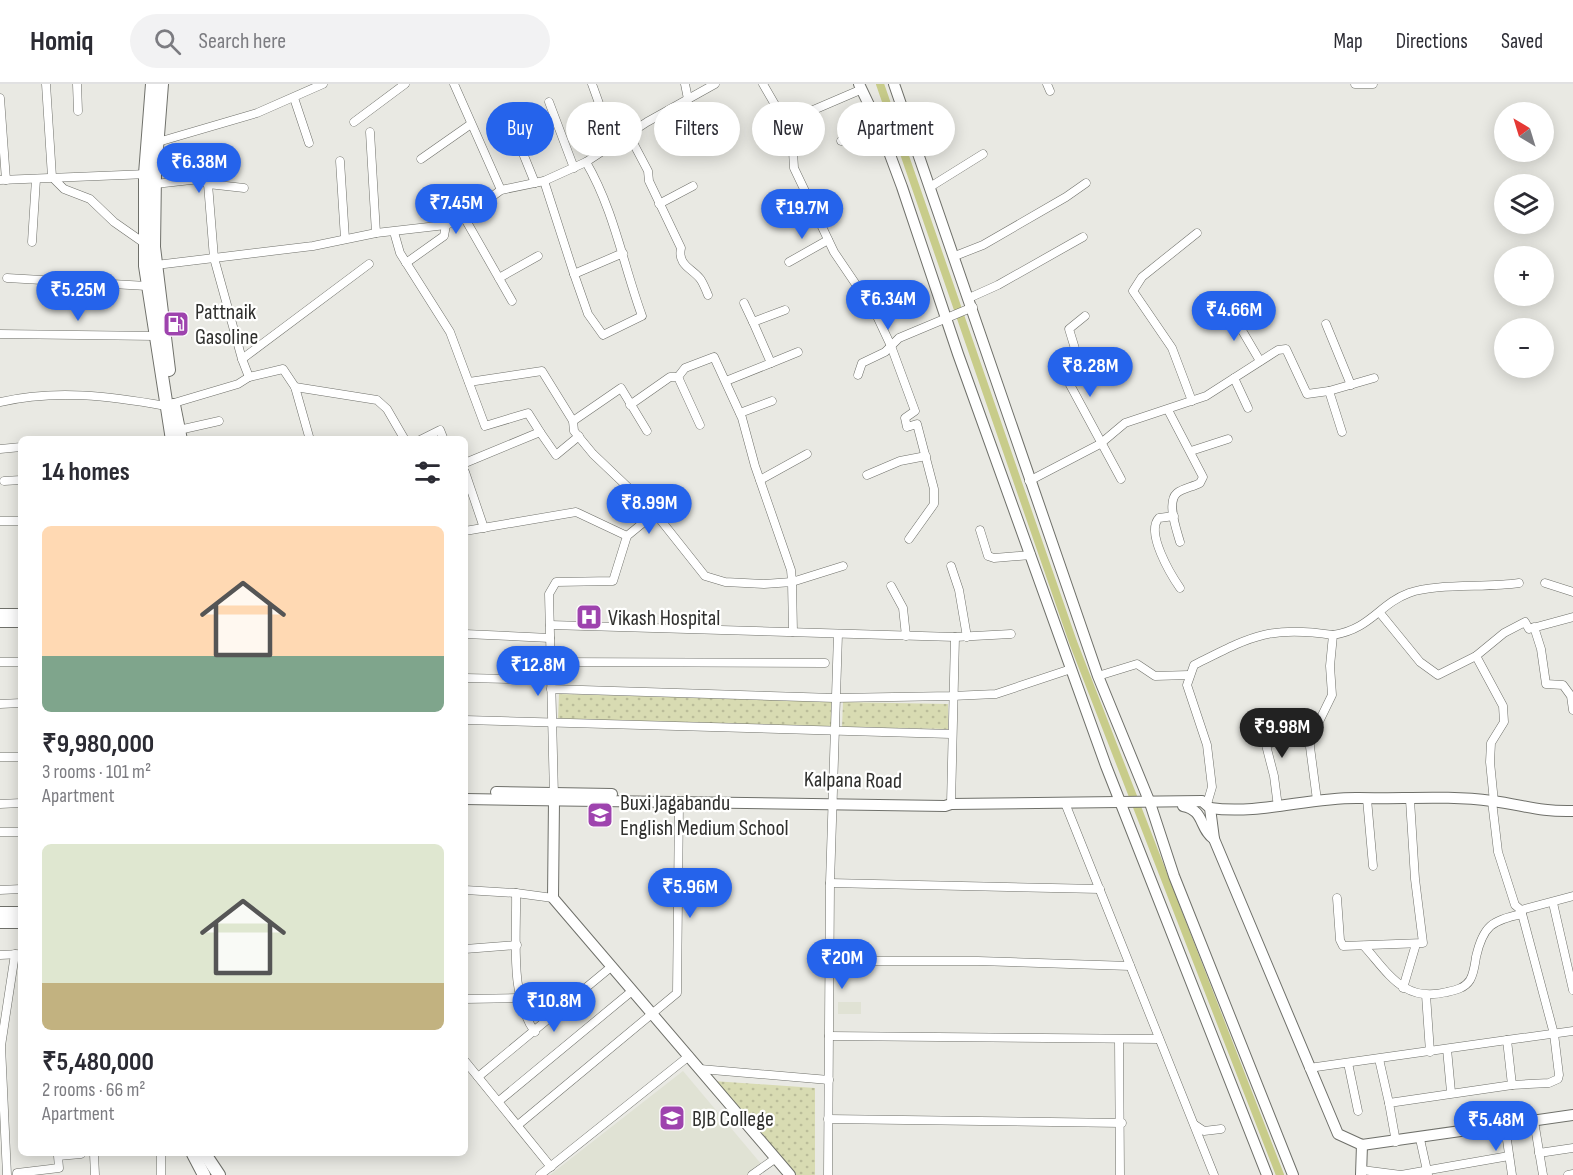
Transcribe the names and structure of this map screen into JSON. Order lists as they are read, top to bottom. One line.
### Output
{"streets":{"street":["Kalpana Road"]},"places":{"fuel station":["Pattnaik Gasoline"],"hospital":["Vikash Hospital"],"school or university":["Buxi Jagabandu English Medium School","BJB College"]},"north":"top left","page":{"header":"Homiq","search":"Search here","nav":["Map","Directions","Saved"],"map_buttons":["+","−"],"chip":["Buy","Rent","Filters","New","Apartment"],"price":["₹6.38M","₹7.45M","₹19.7M","₹5.25M","₹6.34M","₹4.66M","₹8.28M","₹8.99M","₹12.8M","₹9.98M","₹5.96M","₹20M","₹10.8M","₹5.48M"],"heading":"14 homes","list":[{"name":"₹9,980,000","note":"3 rooms · 101 m² · Apartment"},{"name":"₹5,480,000","note":"2 rooms · 66 m² · Apartment"}]}}
